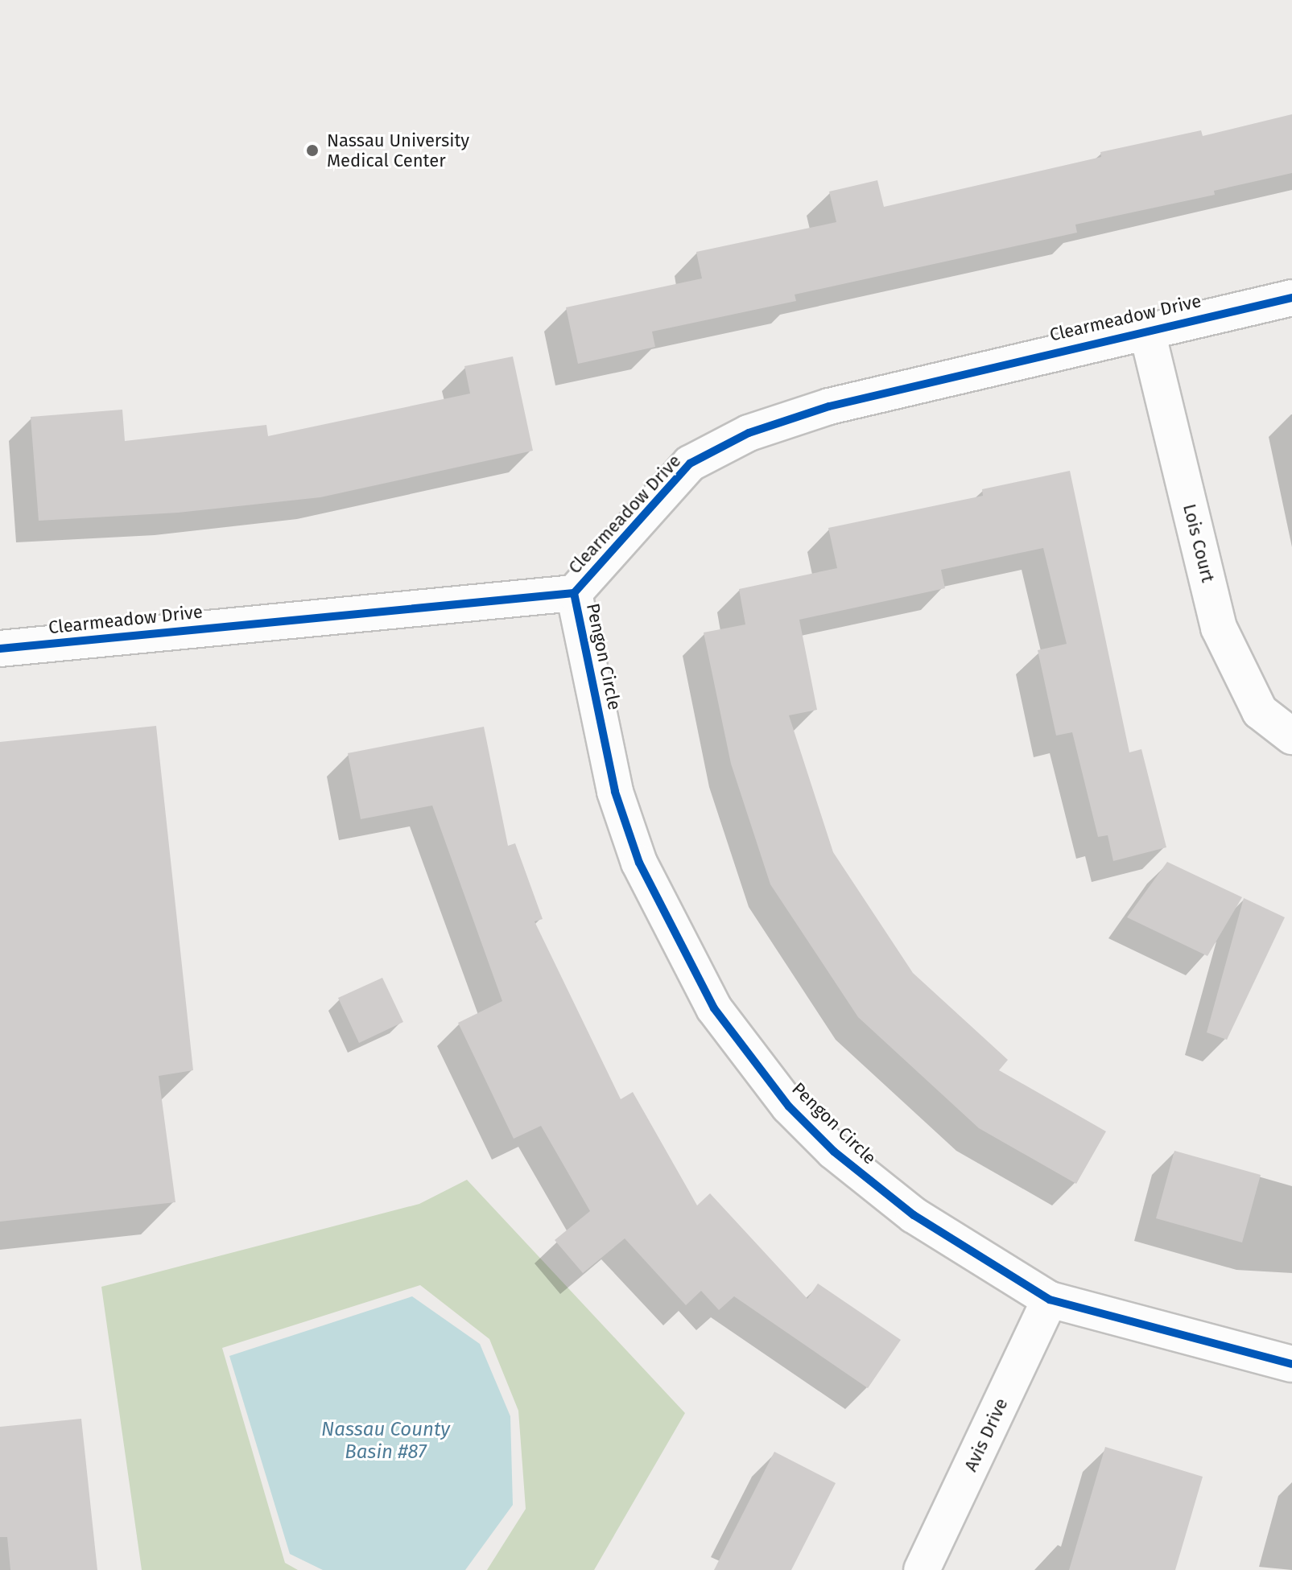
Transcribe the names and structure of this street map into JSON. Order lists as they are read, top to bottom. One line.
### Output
{"streets":{"street":["Clearmeadow Drive","Lois Court","Pengon Circle","Avis Drive"]},"crossings":[["Clearmeadow Drive","Lois Court"],["Clearmeadow Drive","Pengon Circle"],["Pengon Circle","Avis Drive"]],"water":["Nassau County Basin #87"],"places":["Nassau University Medical Center"]}
